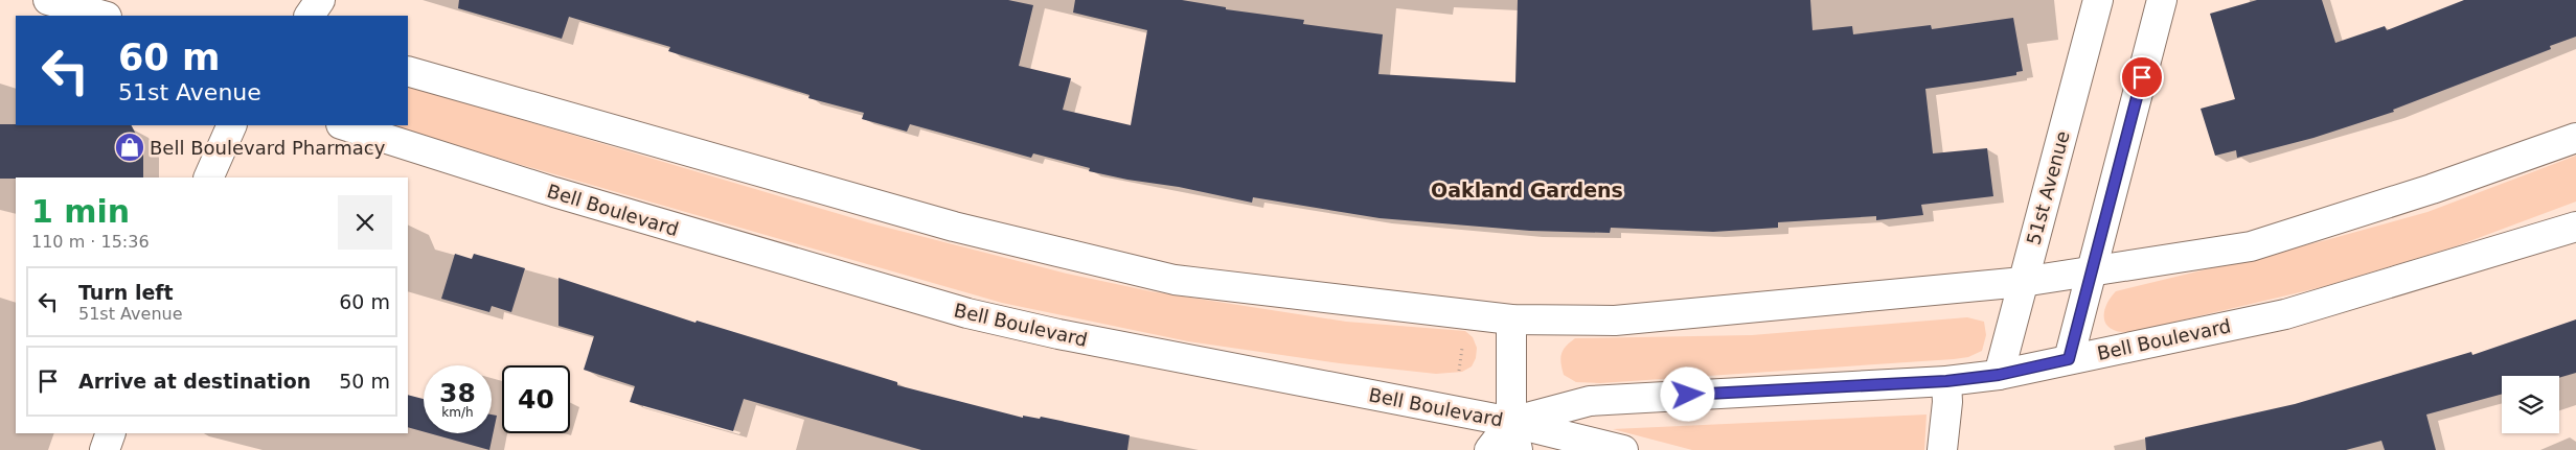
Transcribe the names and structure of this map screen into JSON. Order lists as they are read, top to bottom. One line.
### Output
{"streets":{"street":["51st Avenue","Bell Boulevard"]},"crossings":[["51st Avenue","Bell Boulevard"]],"districts":["Oakland Gardens"],"places":{"shop":["Bell Boulevard Pharmacy"]},"page":{"turn":["60 m","51st Avenue"],"heading":["1 min","110 m · 15:36"],"list":[{"name":"Turn left","note":"51st Avenue","value":"60 m"},{"name":"Arrive at destination","value":"50 m"}],"speed":"38 km/h","limit":"40"}}
